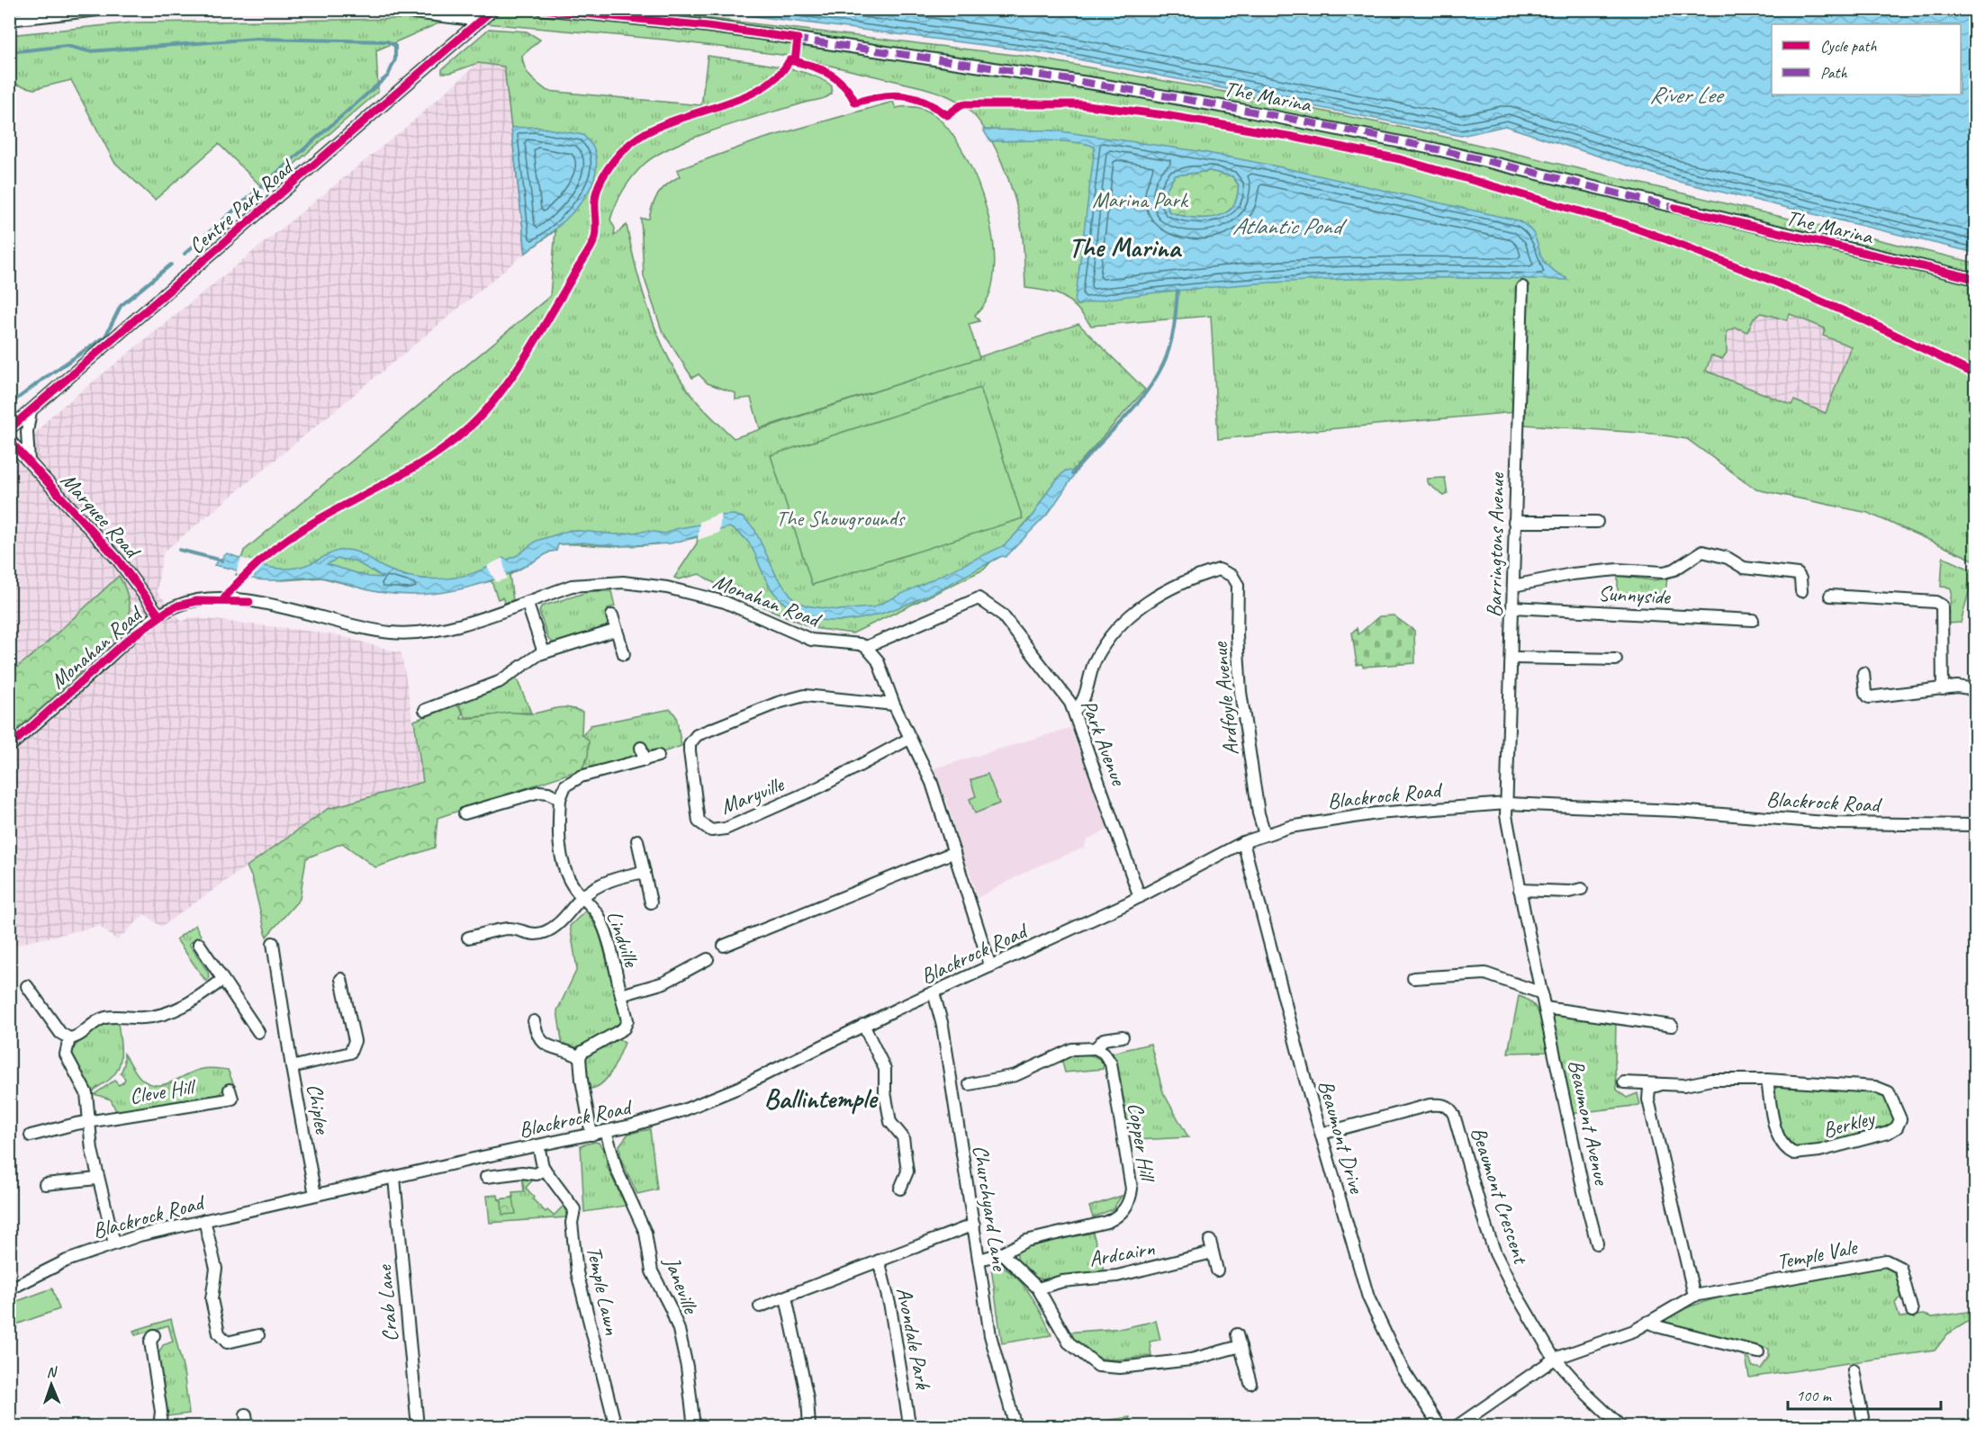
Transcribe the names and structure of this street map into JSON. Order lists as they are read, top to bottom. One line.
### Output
{"streets":{"street":["The Marina","Centre Park Road","Marquee Road","Barringtons Avenue","Sunnyside","Monahan Road","Ardfoyle Avenue","Park Avenue","Maryville","Blackrock Road","Lindville","Cleve Hill","Chiplee","Beaumont Avenue","Berkley","Beaumont Drive","Copper Hill","Beaumont Crescent","Churchyard Lane","Ardcairn","Temple Vale","Janeville","Temple Lawn","Crab Lane","Avondale Park"]},"crossings":[["Marquee Road","Monahan Road"],["Barringtons Avenue","Sunnyside"],["Barringtons Avenue","Blackrock Road"],["Barringtons Avenue","Beaumont Avenue"],["Monahan Road","Park Avenue"],["Ardfoyle Avenue","Park Avenue"],["Ardfoyle Avenue","Blackrock Road"],["Park Avenue","Blackrock Road"],["Blackrock Road","Chiplee"],["Blackrock Road","Beaumont Avenue"],["Blackrock Road","Beaumont Drive"],["Blackrock Road","Churchyard Lane"],["Blackrock Road","Janeville"],["Blackrock Road","Temple Lawn"],["Blackrock Road","Crab Lane"],["Beaumont Drive","Beaumont Crescent"],["Copper Hill","Churchyard Lane"],["Beaumont Crescent","Temple Vale"],["Churchyard Lane","Avondale Park"]],"districts":["The Marina","Ballintemple"],"water":["River Lee","Atlantic Pond"],"parks":["Marina Park","The Showgrounds"],"legend":["Cycle path","Path"],"scale_bar":"100 m","north":"top"}
